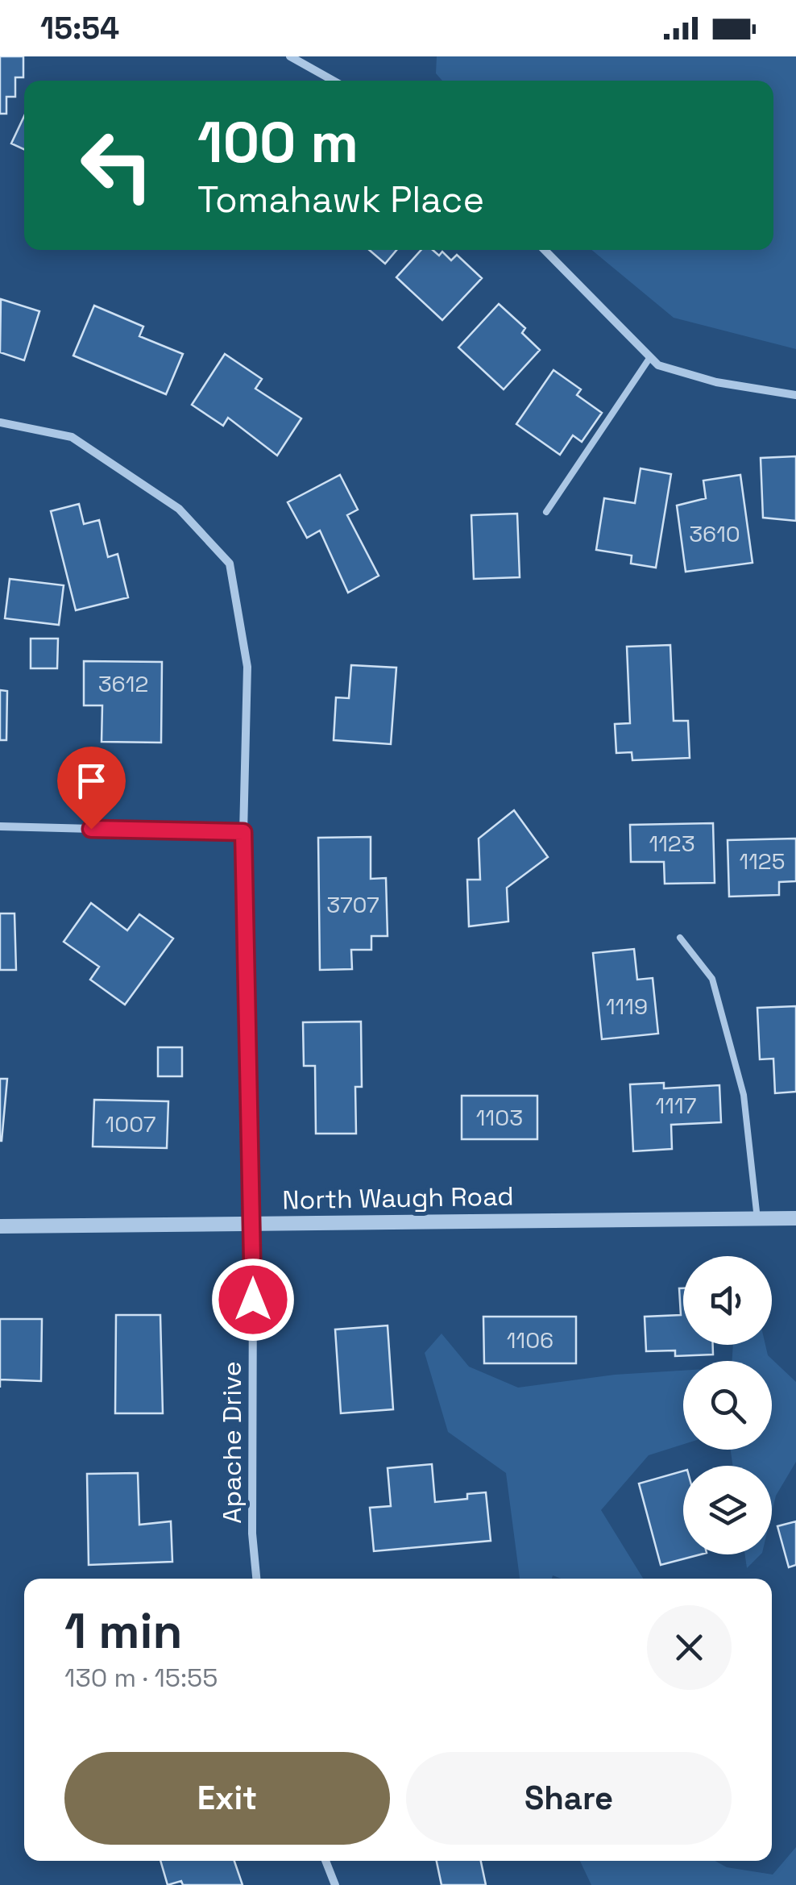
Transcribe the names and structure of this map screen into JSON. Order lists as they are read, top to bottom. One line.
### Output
{"streets":{"street":["North Waugh Road","Apache Drive"]},"crossings":[["North Waugh Road","Apache Drive"]],"house_numbers":["3610","3612","1123","1125","3707","1119","1117","1103","1007","1106"],"page":{"status":"15:54","turn":["100 m","Tomahawk Place"],"heading":["1 min","130 m · 15:55"],"buttons":["Exit","Share"]}}
